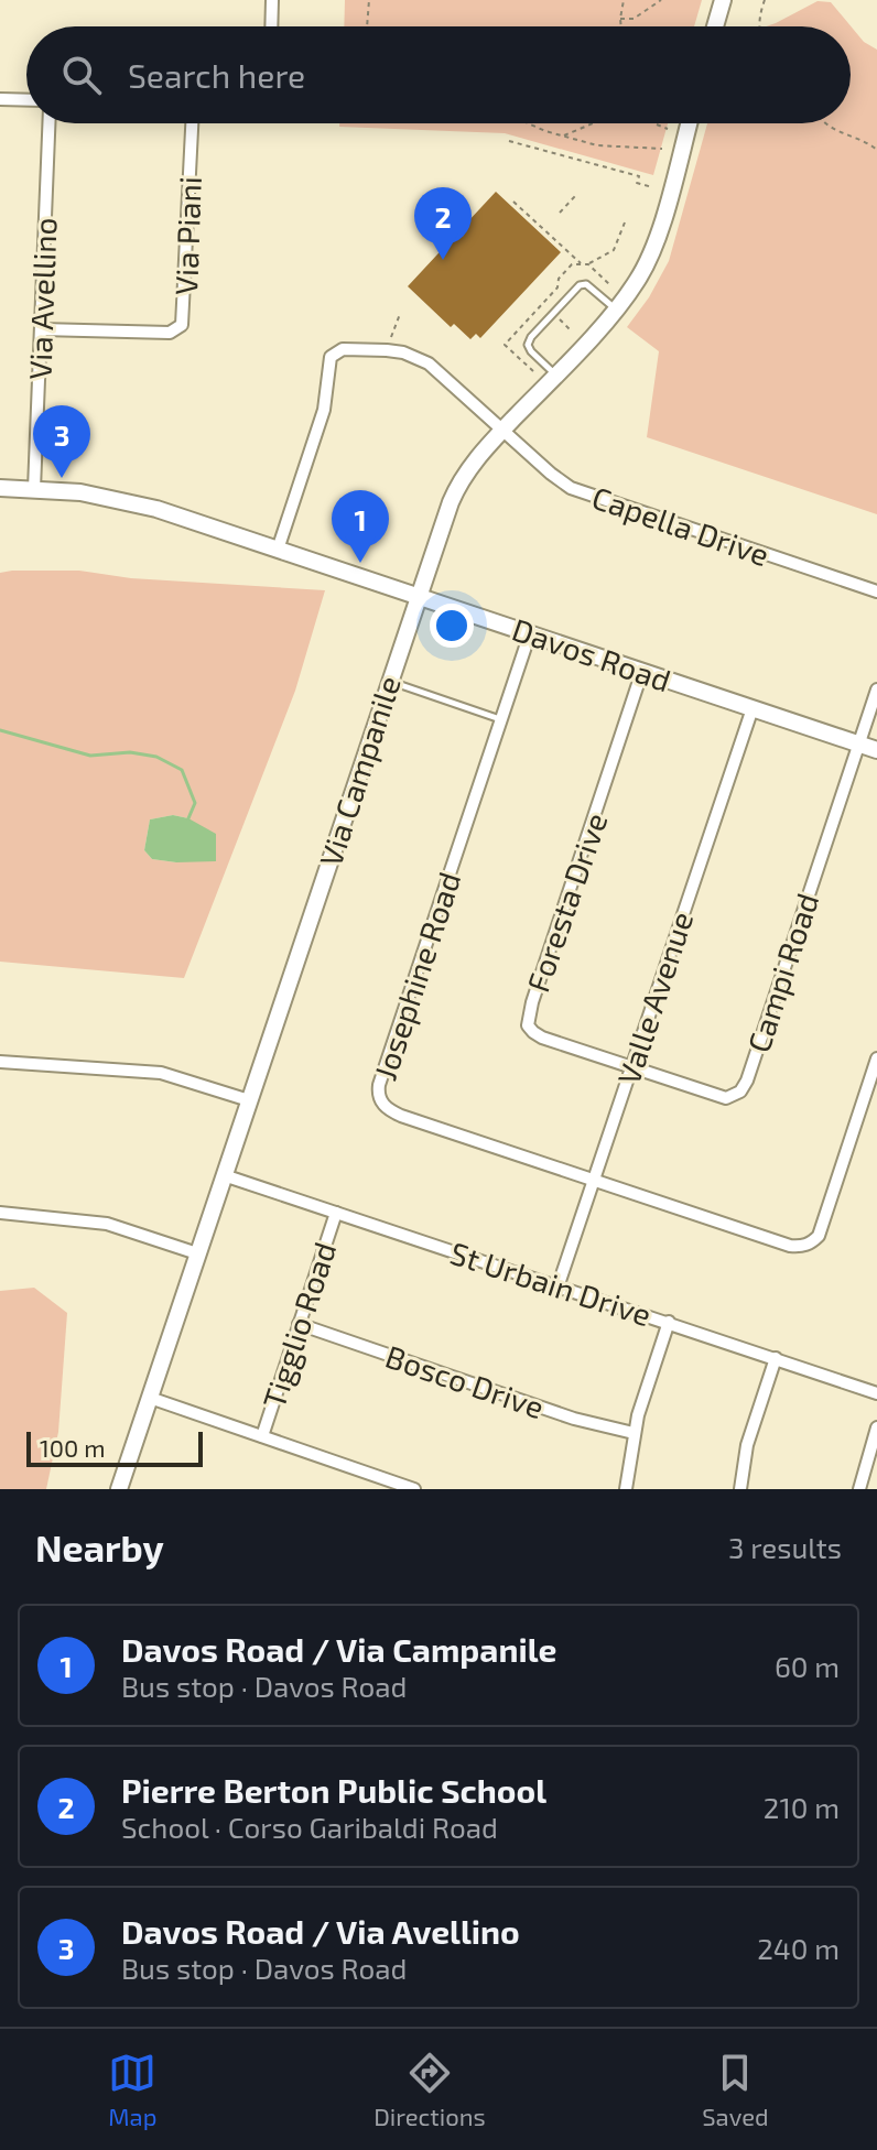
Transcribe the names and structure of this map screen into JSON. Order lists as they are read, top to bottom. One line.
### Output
{"streets":{"street":["Via Piani","Via Avellino","Capella Drive","Davos Road","Via Campanile","Foresta Drive","Campi Road","Josephine Road","Valle Avenue","St Urbain Drive","Tigglio Road","Bosco Drive"]},"crossings":[["Via Piani","Via Avellino"],["Via Avellino","Davos Road"],["Capella Drive","Davos Road"],["Capella Drive","Via Campanile"],["Davos Road","Via Campanile"],["Davos Road","Foresta Drive"],["Davos Road","Campi Road"],["Davos Road","Josephine Road"],["Davos Road","Valle Avenue"],["Via Campanile","St Urbain Drive"],["Foresta Drive","Campi Road"],["Foresta Drive","Valle Avenue"],["Campi Road","Valle Avenue"],["Josephine Road","Valle Avenue"],["Valle Avenue","St Urbain Drive"],["St Urbain Drive","Tigglio Road"],["Tigglio Road","Bosco Drive"]],"scale_bar":"100 m","page":{"search":"Search here","pins":["2","3","1"],"scale":"100 m","heading":["Nearby","3 results"],"list":[{"mark":"1","name":"Davos Road / Via Campanile","note":"Bus stop · Davos Road","value":"60 m"},{"mark":"2","name":"Pierre Berton Public School","note":"School · Corso Garibaldi Road","value":"210 m"},{"mark":"3","name":"Davos Road / Via Avellino","note":"Bus stop · Davos Road","value":"240 m"}],"nav":["Map","Directions","Saved"]}}
